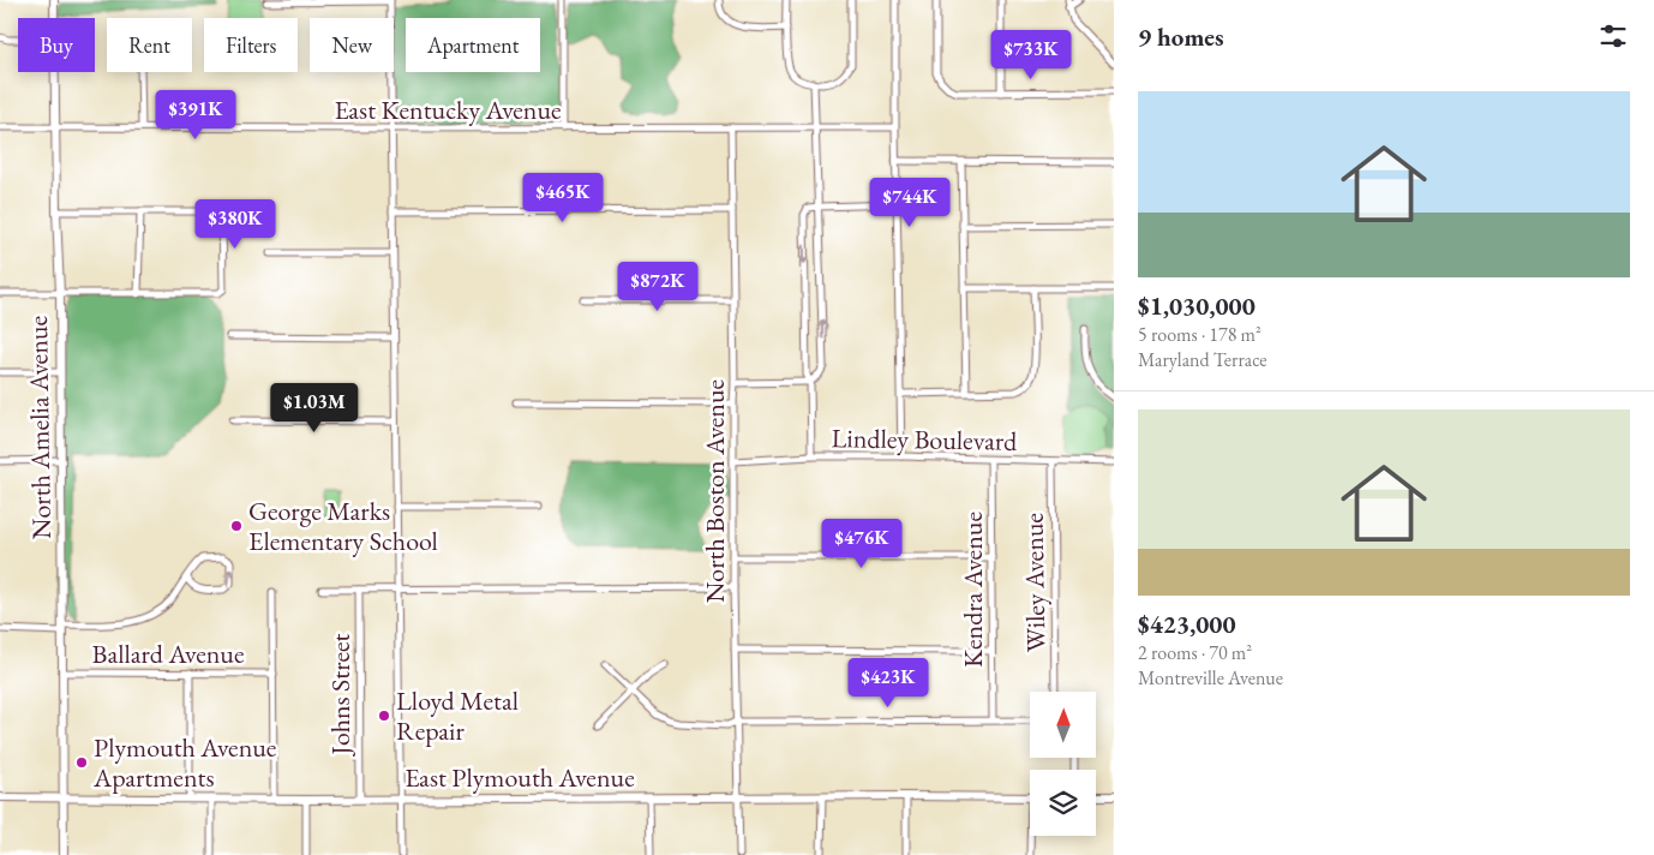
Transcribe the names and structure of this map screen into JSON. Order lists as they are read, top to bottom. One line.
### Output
{"streets":{"main road":["North Amelia Avenue","East Plymouth Avenue"],"street":["East Kentucky Avenue","Lindley Boulevard","North Boston Avenue","Wiley Avenue","Kendra Avenue","Ballard Avenue","Johns Street"]},"crossings":[["East Kentucky Avenue","North Amelia Avenue"],["East Kentucky Avenue","North Boston Avenue"],["North Amelia Avenue","Ballard Avenue"],["North Amelia Avenue","East Plymouth Avenue"],["Lindley Boulevard","North Boston Avenue"],["Lindley Boulevard","Wiley Avenue"],["Lindley Boulevard","Kendra Avenue"],["North Boston Avenue","East Plymouth Avenue"],["Johns Street","East Plymouth Avenue"]],"places":["George Marks Elementary School","Lloyd Metal Repair","Plymouth Avenue Apartments"],"north":"top","page":{"heading":"9 homes","chip":["Buy","Rent","Filters","New","Apartment"],"price":["$733K","$391K","$465K","$744K","$380K","$872K","$1.03M","$476K","$423K"],"list":[{"name":"$1,030,000","note":"5 rooms · 178 m² · Maryland Terrace"},{"name":"$423,000","note":"2 rooms · 70 m² · Montreville Avenue"}]}}
